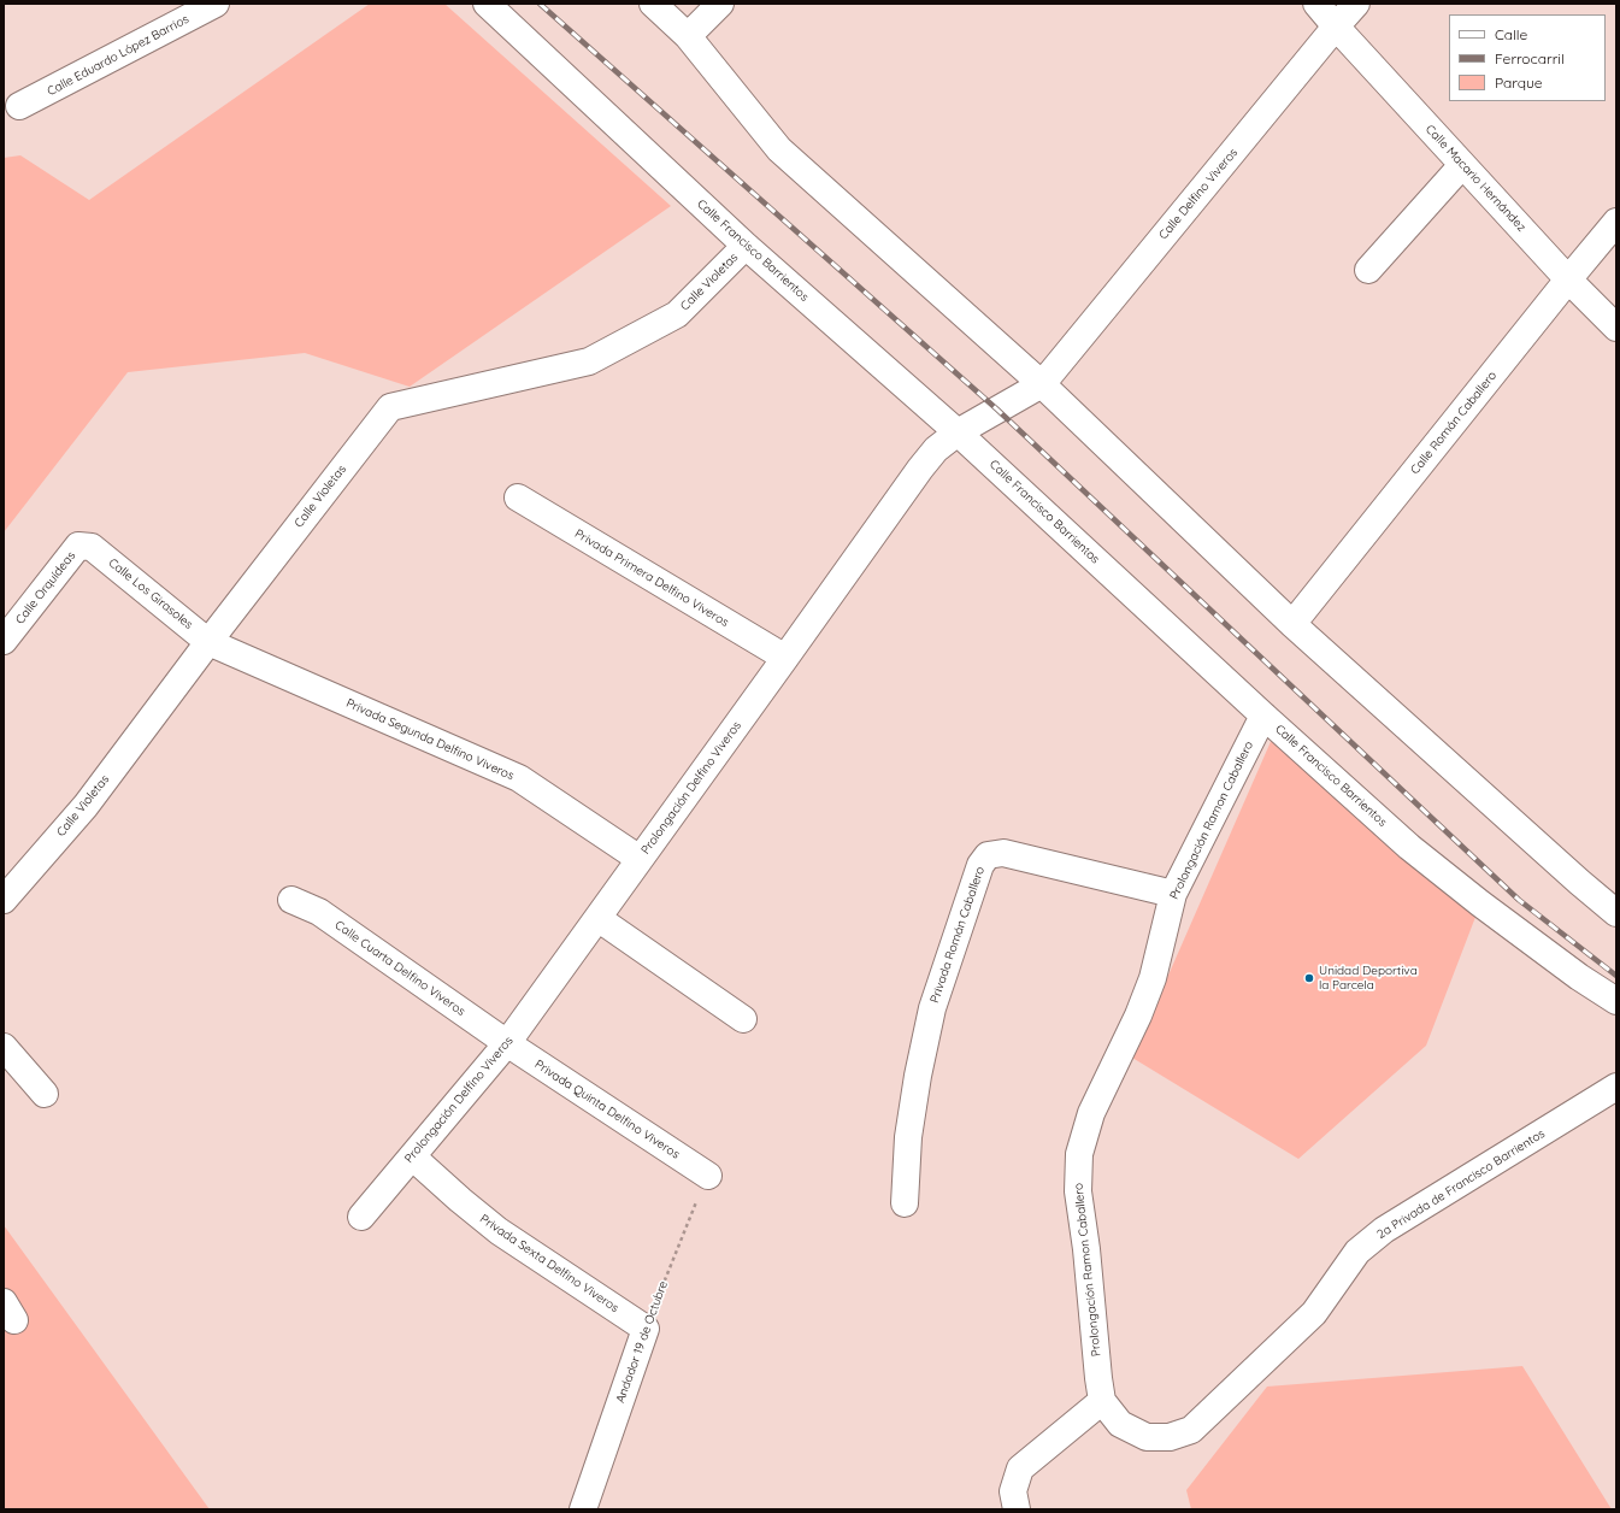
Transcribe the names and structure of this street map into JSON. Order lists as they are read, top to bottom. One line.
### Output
{"streets":{"street":["Calle Eduardo López Barrios","Calle Macario Hernández","Calle Delfino Viveros","Calle Francisco Barrientos","Calle Violetas","Calle Román Caballero","Privada Primera Delfino Viveros","Calle Orquídeas","Calle Los Girasoles","Privada Segunda Delfino Viveros","Prolongación Delfino Viveros","Prolongación Ramon Caballero","Privada Román Caballero","Calle Cuarta Delfino Viveros","Privada Quinta Delfino Viveros","2a Privada de Francisco Barrientos","Privada Sexta Delfino Viveros","Andador 19 de Octubre"]},"crossings":[["Calle Macario Hernández","Calle Delfino Viveros"],["Calle Macario Hernández","Calle Román Caballero"],["Calle Delfino Viveros","Prolongación Delfino Viveros"],["Calle Francisco Barrientos","Calle Violetas"],["Calle Francisco Barrientos","Prolongación Delfino Viveros"],["Calle Francisco Barrientos","Prolongación Ramon Caballero"],["Calle Violetas","Calle Los Girasoles"],["Calle Violetas","Privada Segunda Delfino Viveros"],["Privada Primera Delfino Viveros","Prolongación Delfino Viveros"],["Calle Orquídeas","Calle Los Girasoles"],["Calle Los Girasoles","Privada Segunda Delfino Viveros"],["Privada Segunda Delfino Viveros","Prolongación Delfino Viveros"],["Prolongación Delfino Viveros","Calle Cuarta Delfino Viveros"],["Prolongación Delfino Viveros","Privada Quinta Delfino Viveros"],["Prolongación Delfino Viveros","Privada Sexta Delfino Viveros"],["Prolongación Ramon Caballero","Privada Román Caballero"],["Prolongación Ramon Caballero","2a Privada de Francisco Barrientos"],["Calle Cuarta Delfino Viveros","Privada Quinta Delfino Viveros"],["Privada Quinta Delfino Viveros","Andador 19 de Octubre"],["Privada Sexta Delfino Viveros","Andador 19 de Octubre"]],"places":["Unidad Deportiva la Parcela"],"legend":["Calle","Ferrocarril","Parque"]}
